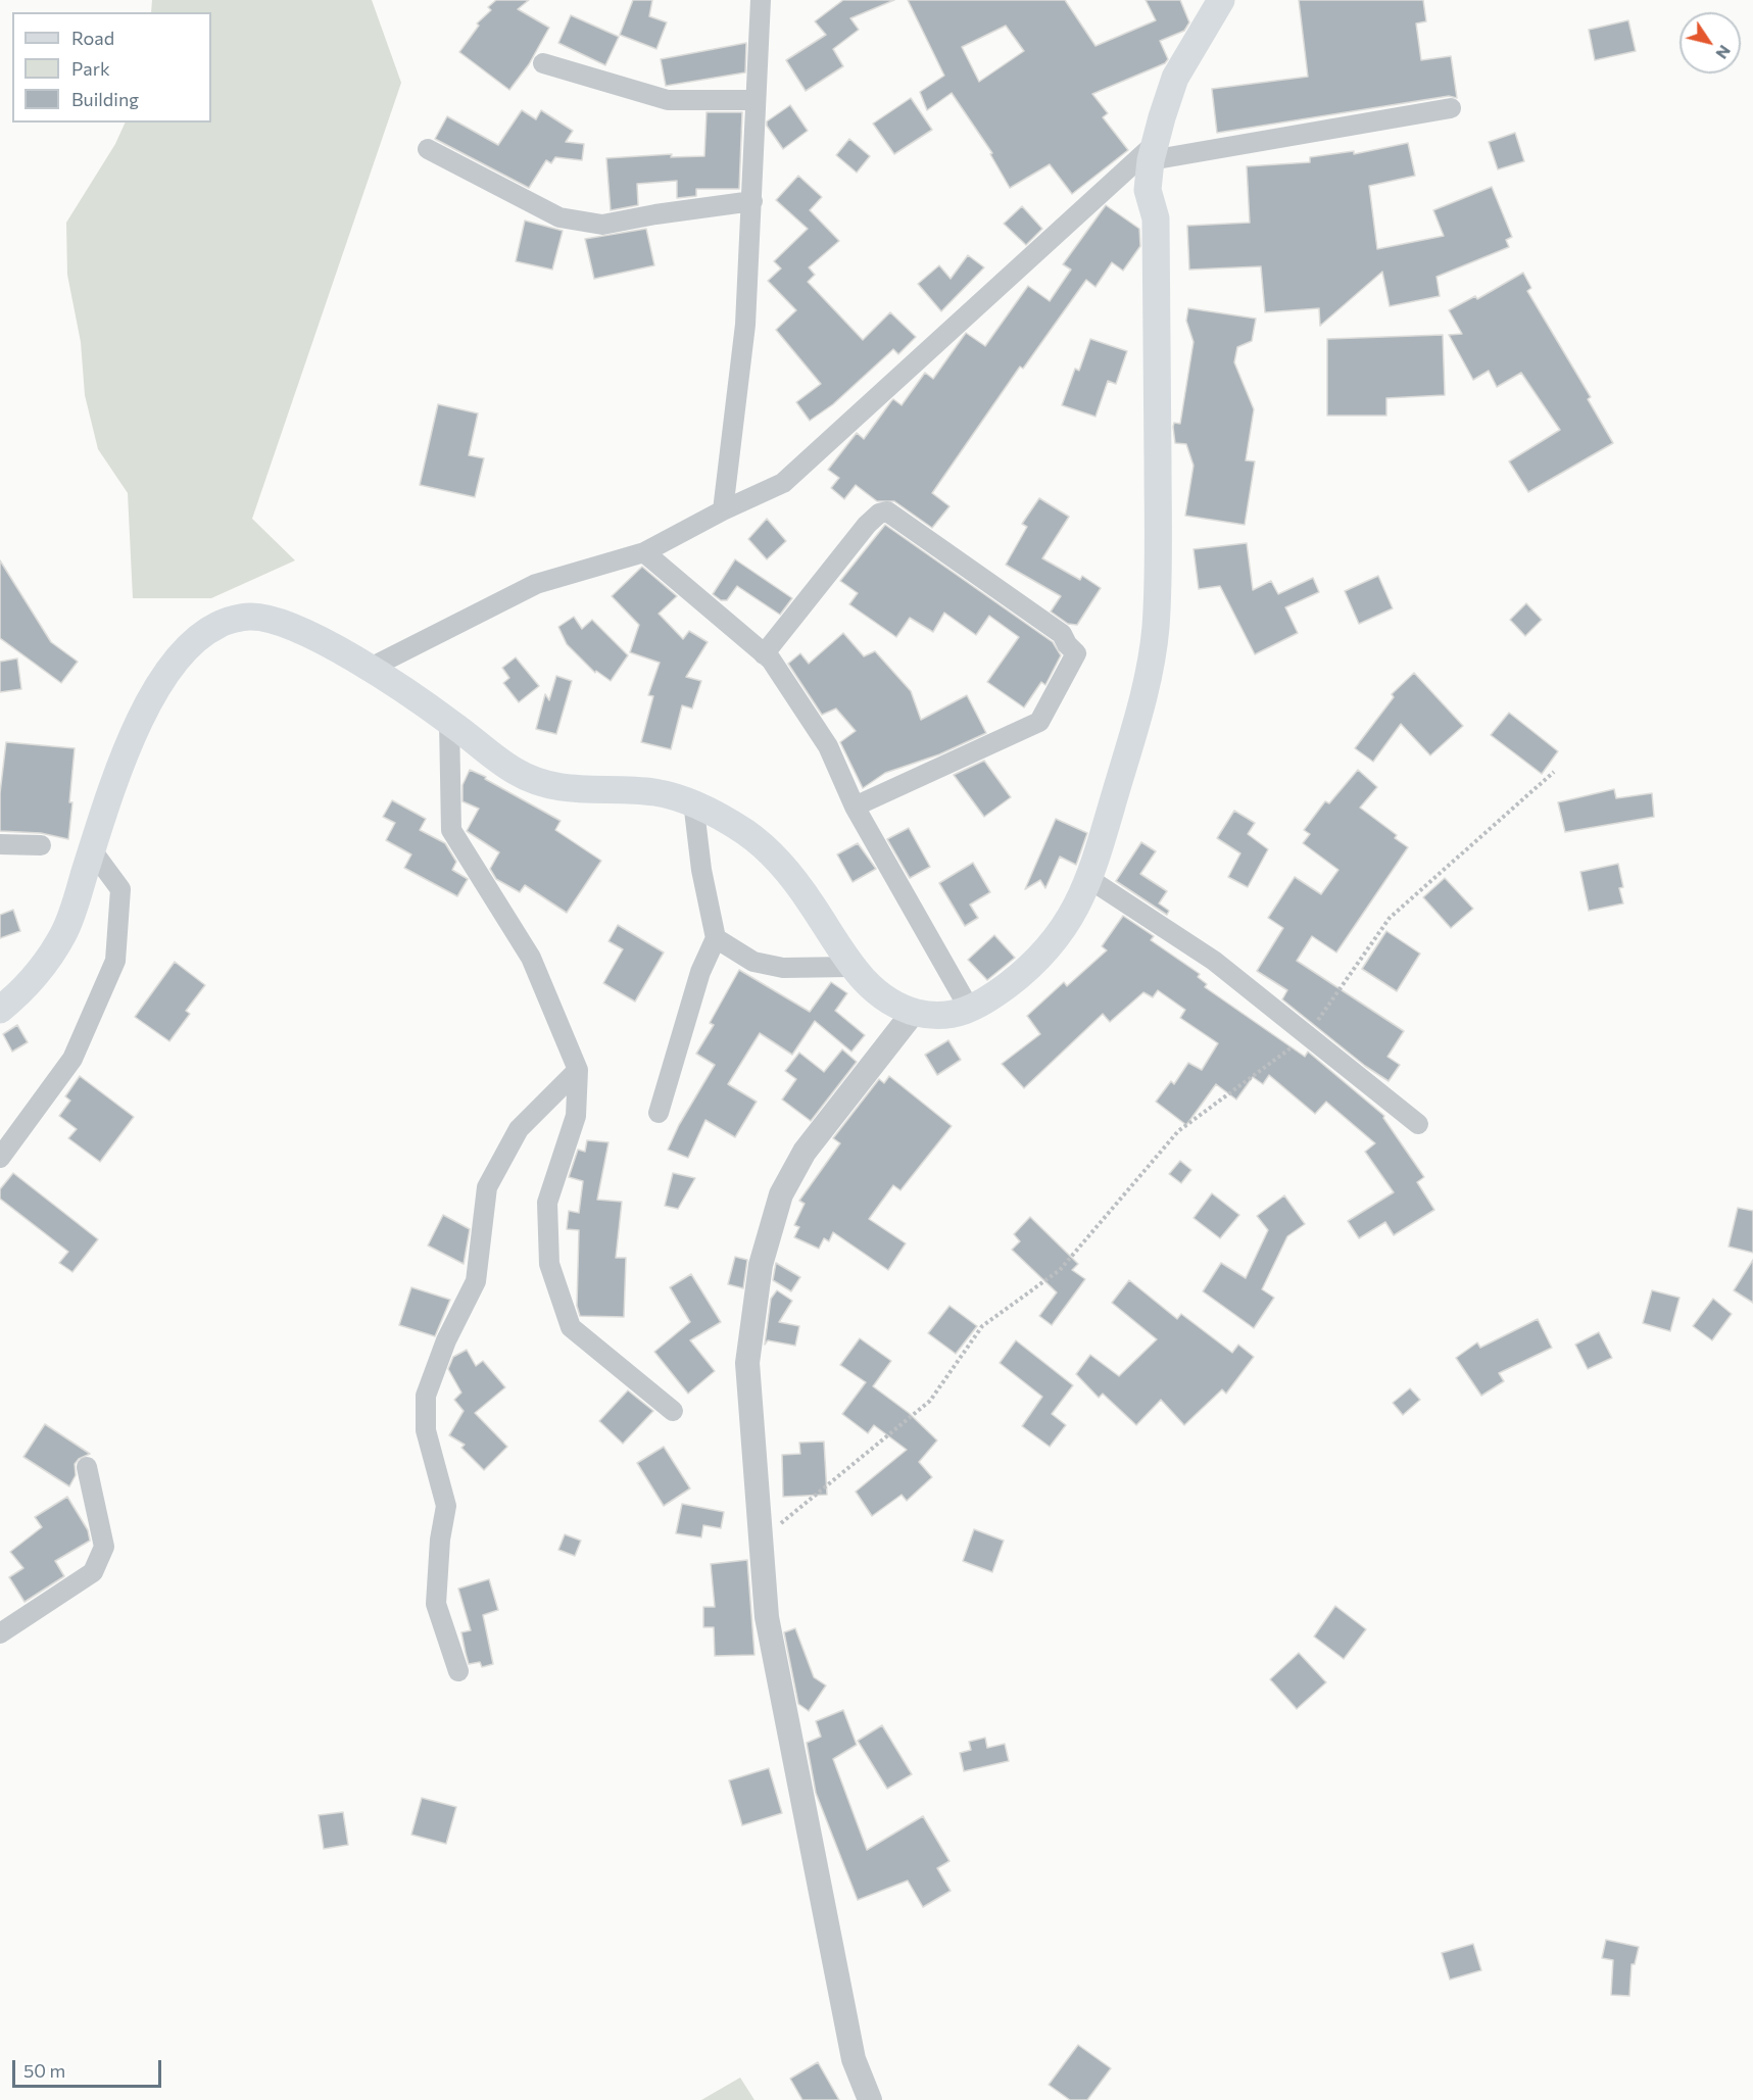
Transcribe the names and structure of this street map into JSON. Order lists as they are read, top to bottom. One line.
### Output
{"legend":["Road","Park","Building"],"scale_bar":"50 m","north":"bottom right"}
